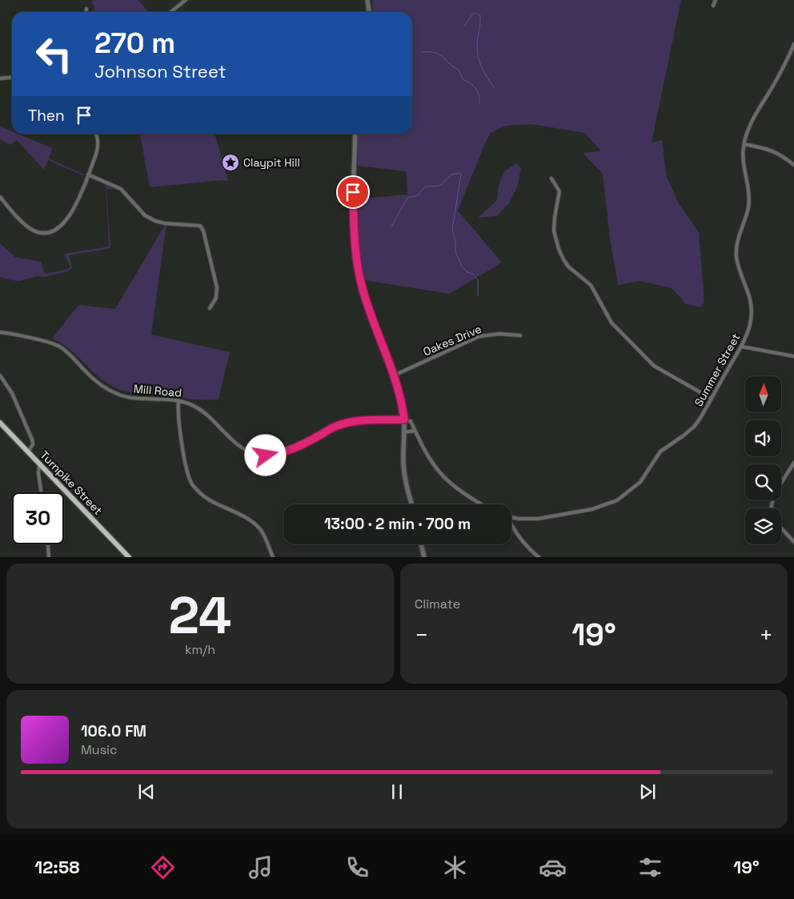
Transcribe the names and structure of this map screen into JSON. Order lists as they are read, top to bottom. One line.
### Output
{"streets":{"highway":["Turnpike Street"],"street":["Oakes Drive","Summer Street","Mill Road"]},"places":{"place":["Claypit Hill"]},"north":"top","page":{"turn":["270 m","Johnson Street"],"then":"Then","limit":"30","trip":"13:00 · 2 min · 700 m","tile":[["24","km/h"],"Climate"],"heat":["−","19°","+"],"song":["106.0 FM","Music"],"tabs":["12:58","19°"]}}
